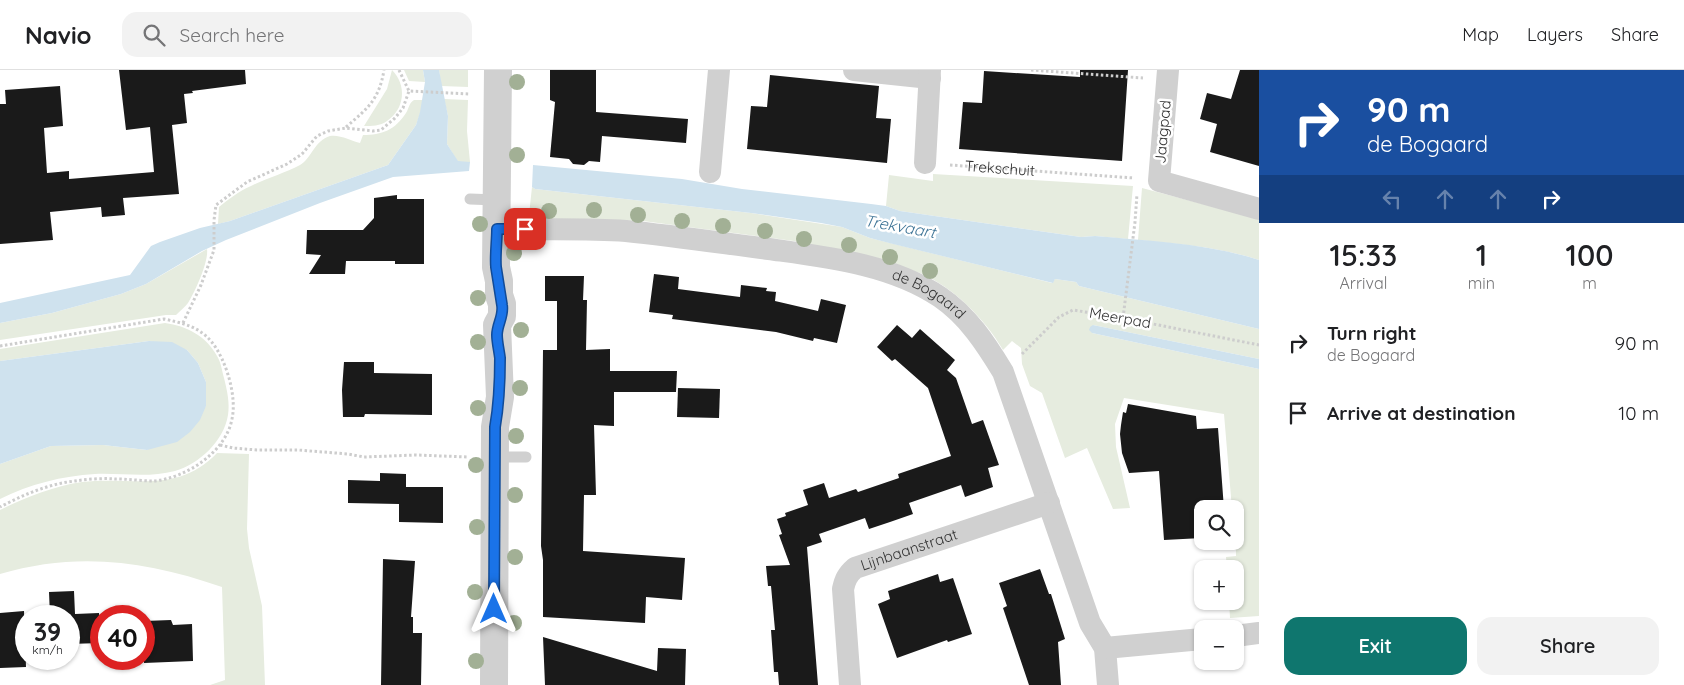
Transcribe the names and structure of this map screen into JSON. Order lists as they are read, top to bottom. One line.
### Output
{"streets":{"street":["Jaagpad","de Bogaard","Lijnbaanstraat"],"path":["Trekschuit","Meerpad"]},"crossings":[["Jaagpad","Trekschuit"],["de Bogaard","Meerpad"],["de Bogaard","Lijnbaanstraat"]],"water":["Trekvaart"],"page":{"header":"Navio","search":"Search here","nav":["Map","Layers","Share"],"turn":["90 m","de Bogaard"],"eta":["15:33","Arrival","1","min","100","m"],"list":[{"name":"Turn right","note":"de Bogaard","value":"90 m"},{"name":"Arrive at destination","value":"10 m"}],"map_buttons":["+","−"],"speed":"39 km/h","limit":"40","buttons":["Exit","Share"]}}
